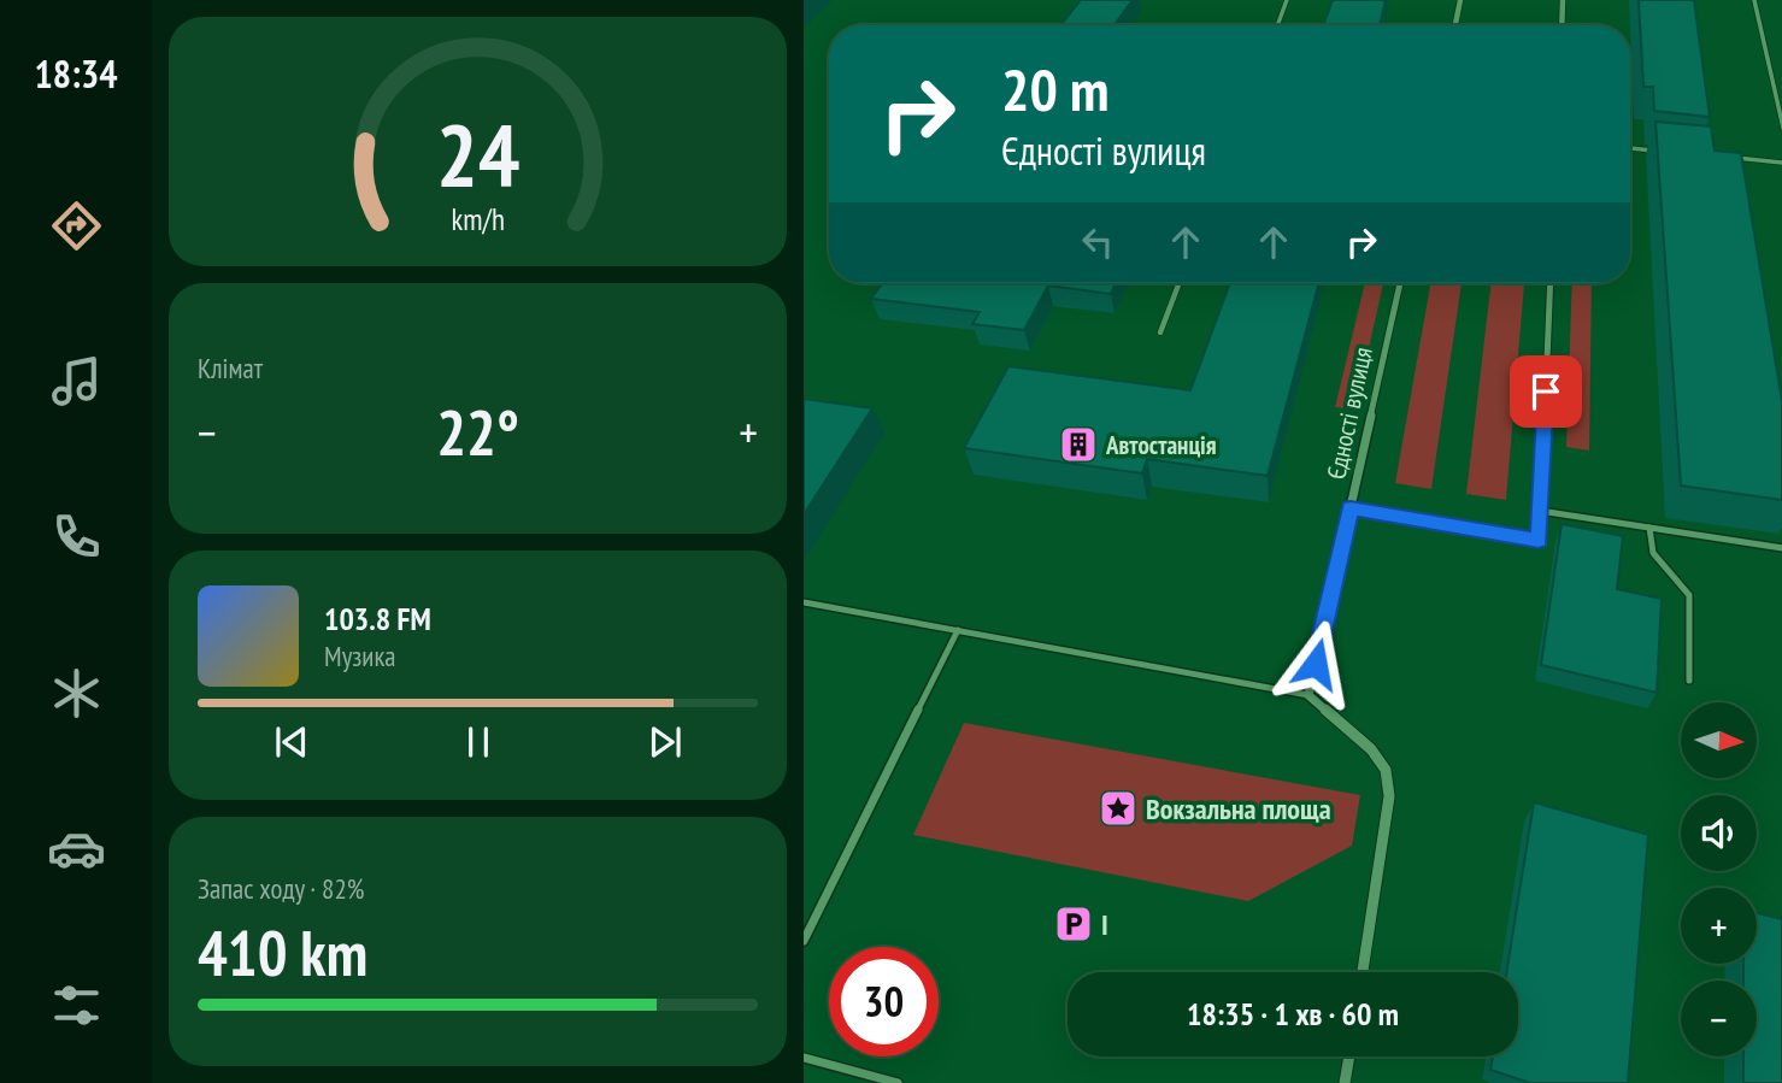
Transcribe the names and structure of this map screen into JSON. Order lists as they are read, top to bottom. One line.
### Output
{"streets":{"street":["Єдності вулиця"]},"places":{"building":["Автостанція"],"place":["Вокзальна площа"],"parking":["І"]},"north":"right","page":{"tabs":"18:34","turn":["20 m","Єдності вулиця"],"tile":["Клімат",["Запас ходу · 82%","410 km"]],"heat":["−","22°","+"],"song":["103.8 FM","Музика"],"map_buttons":["+","−"],"limit":"30","trip":"18:35 · 1 хв · 60 m","gauge":["24","km/h"]}}
